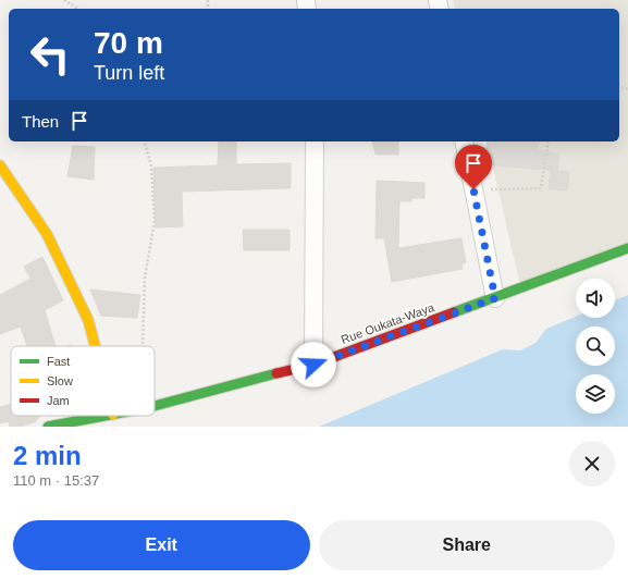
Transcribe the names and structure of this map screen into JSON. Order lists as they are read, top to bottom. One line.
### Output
{"streets":{"street":["Rue Oukata-Waya"]},"legend":["Fast","Slow","Jam"],"page":{"turn":["70 m","Turn left"],"then":"Then","heading":["2 min","110 m · 15:37"],"buttons":["Exit","Share"]}}
